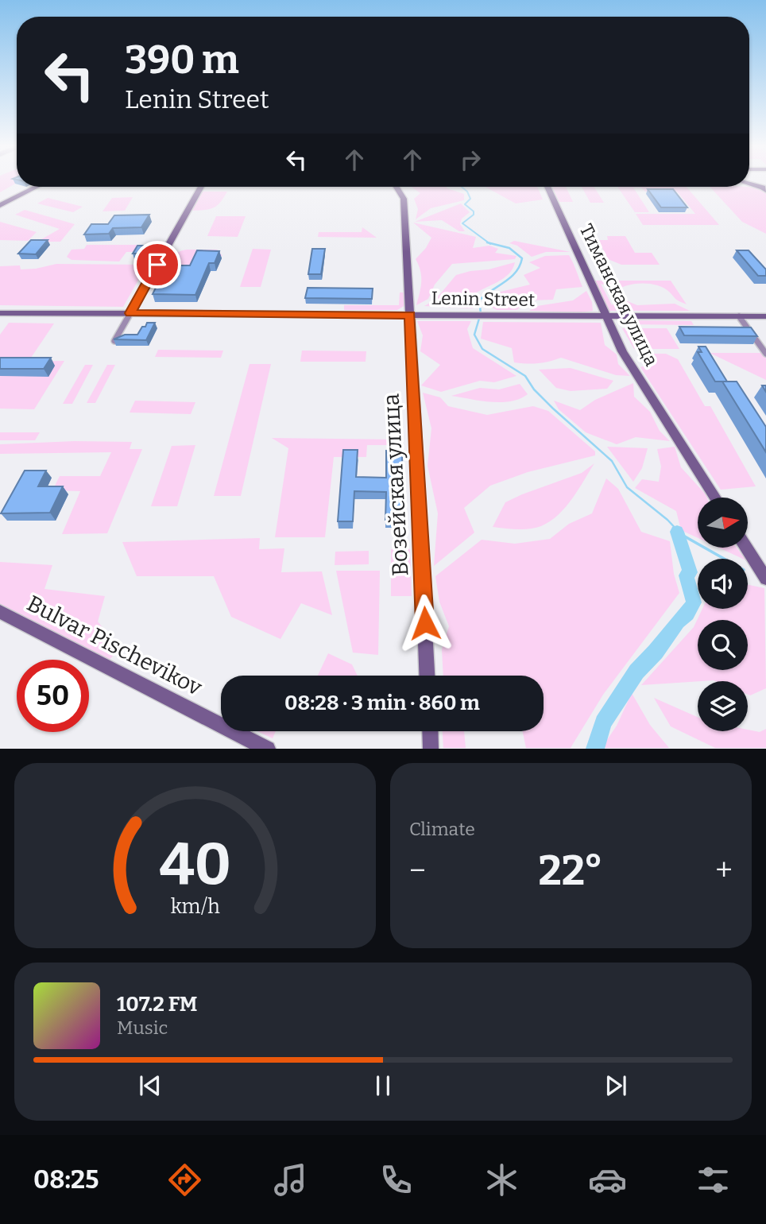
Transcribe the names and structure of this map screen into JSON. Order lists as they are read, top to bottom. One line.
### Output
{"streets":{"main road":["Тиманская улица","Lenin Street","Возейская улица","Bulvar Pischevikov"]},"crossings":[["Тиманская улица","Lenin Street"],["Lenin Street","Возейская улица"]],"north":"right","page":{"turn":["390 m","Lenin Street"],"limit":"50","trip":"08:28 · 3 min · 860 m","tile":"Climate","heat":["−","22°","+"],"song":["107.2 FM","Music"],"tabs":"08:25","gauge":["40","km/h"]}}
